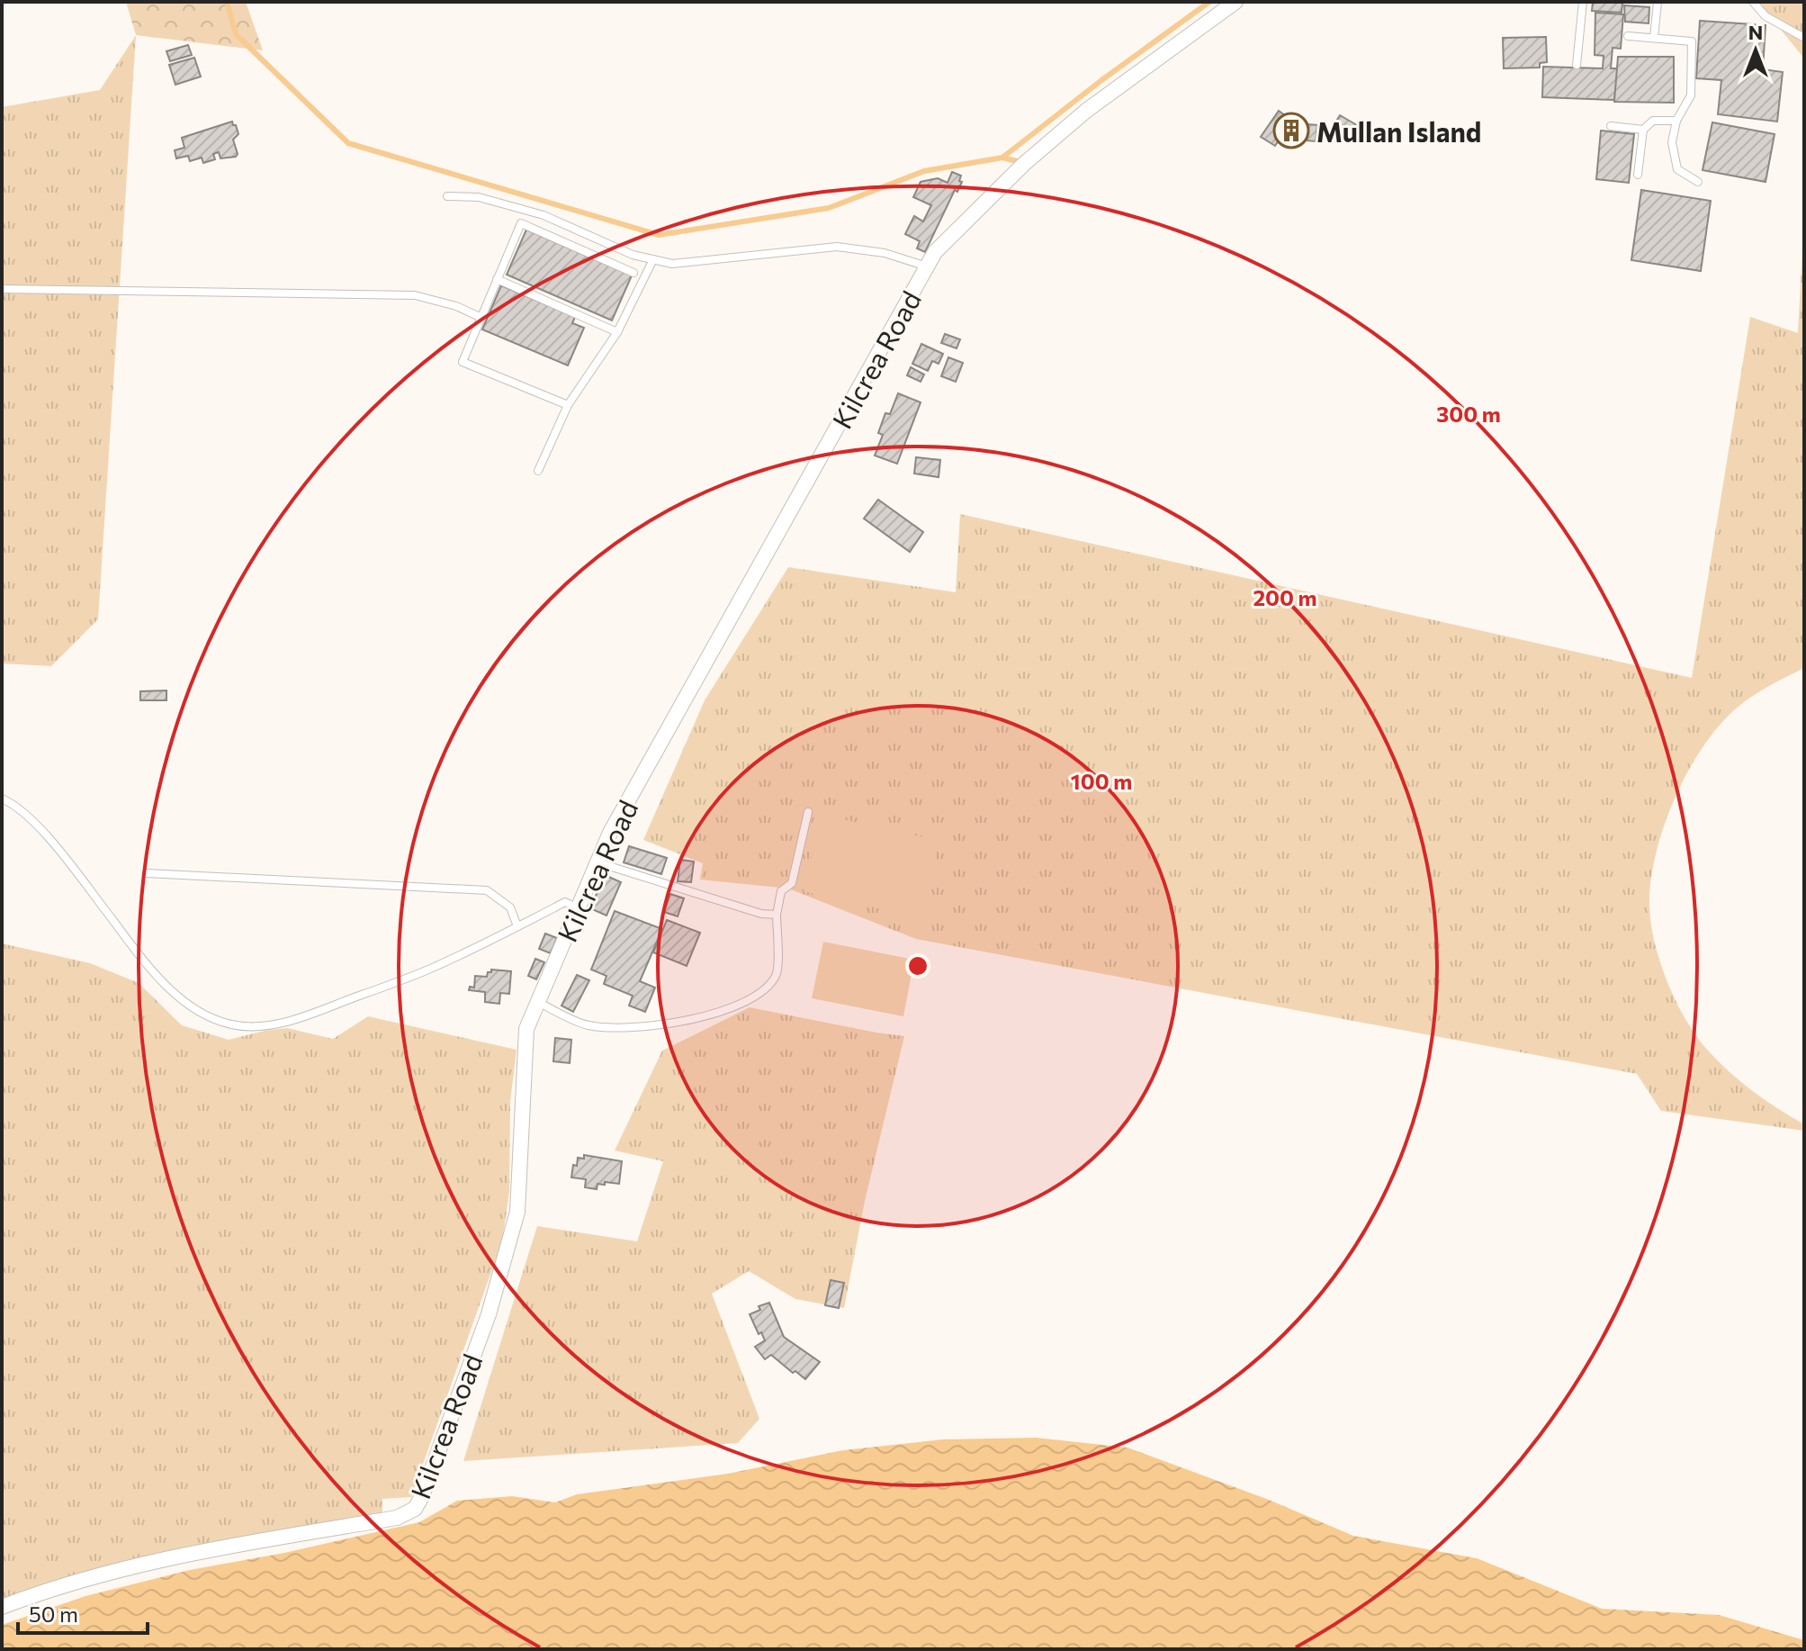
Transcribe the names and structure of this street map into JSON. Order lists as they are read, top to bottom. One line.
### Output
{"streets":{"street":["Kilcrea Road"]},"places":{"building":["Mullan Island"]},"scale_bar":"50 m","north":"top","rings":["300 m","200 m","100 m"]}
